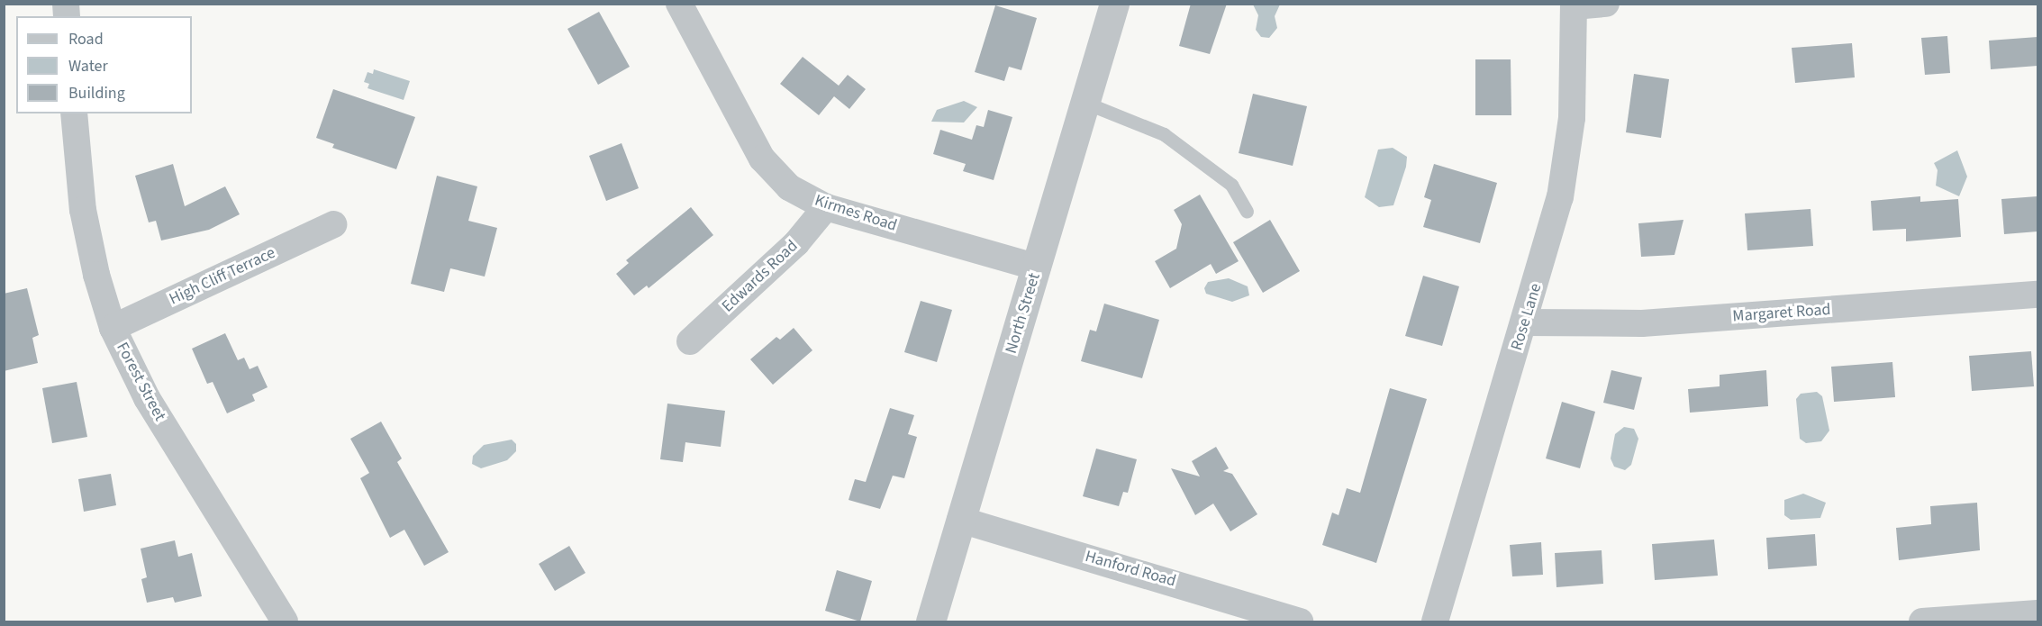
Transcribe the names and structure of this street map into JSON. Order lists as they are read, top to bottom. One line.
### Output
{"streets":{"street":["Kirmes Road","High Cliff Terrace","Edwards Road","North Street","Margaret Road","Rose Lane","Forest Street","Hanford Road"]},"crossings":[["Kirmes Road","Edwards Road"],["Kirmes Road","North Street"],["High Cliff Terrace","Forest Street"],["North Street","Hanford Road"],["Margaret Road","Rose Lane"]],"legend":["Road","Water","Building"]}
